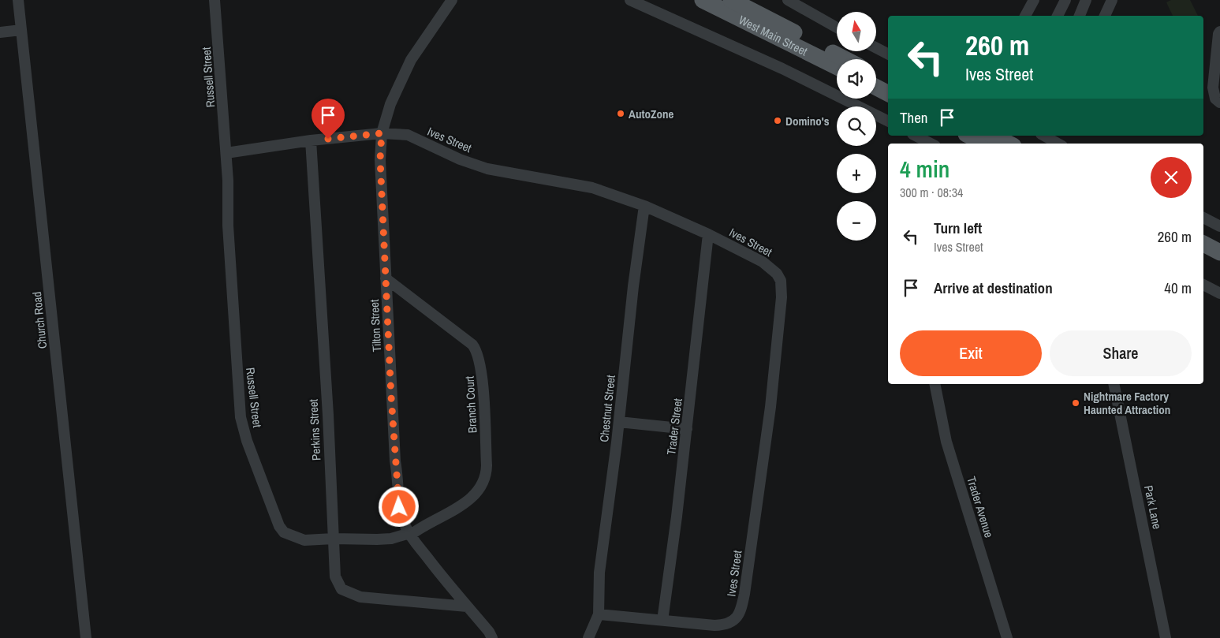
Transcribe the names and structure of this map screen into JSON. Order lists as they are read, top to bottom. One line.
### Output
{"streets":{"main road":["West Main Street"],"street":["Russell Street","Ives Street","Church Road","Tilton Street","Branch Court","Chestnut Street","Trader Street","Perkins Street","Trader Avenue","Park Lane"]},"crossings":[["Russell Street","Tilton Street"],["Russell Street","Branch Court"],["Russell Street","Perkins Street"],["Ives Street","Tilton Street"],["Ives Street","Chestnut Street"],["Ives Street","Trader Street"],["Ives Street","Perkins Street"],["Tilton Street","Branch Court"],["Tilton Street","Perkins Street"]],"places":["AutoZone","Domino's","Nightmare Factory Haunted Attraction"],"north":"top","page":{"map_buttons":["+","−"],"turn":["260 m","Ives Street"],"then":"Then","heading":["4 min","300 m · 08:34"],"list":[{"name":"Turn left","note":"Ives Street","value":"260 m"},{"name":"Arrive at destination","value":"40 m"}],"buttons":["Exit","Share"]}}
